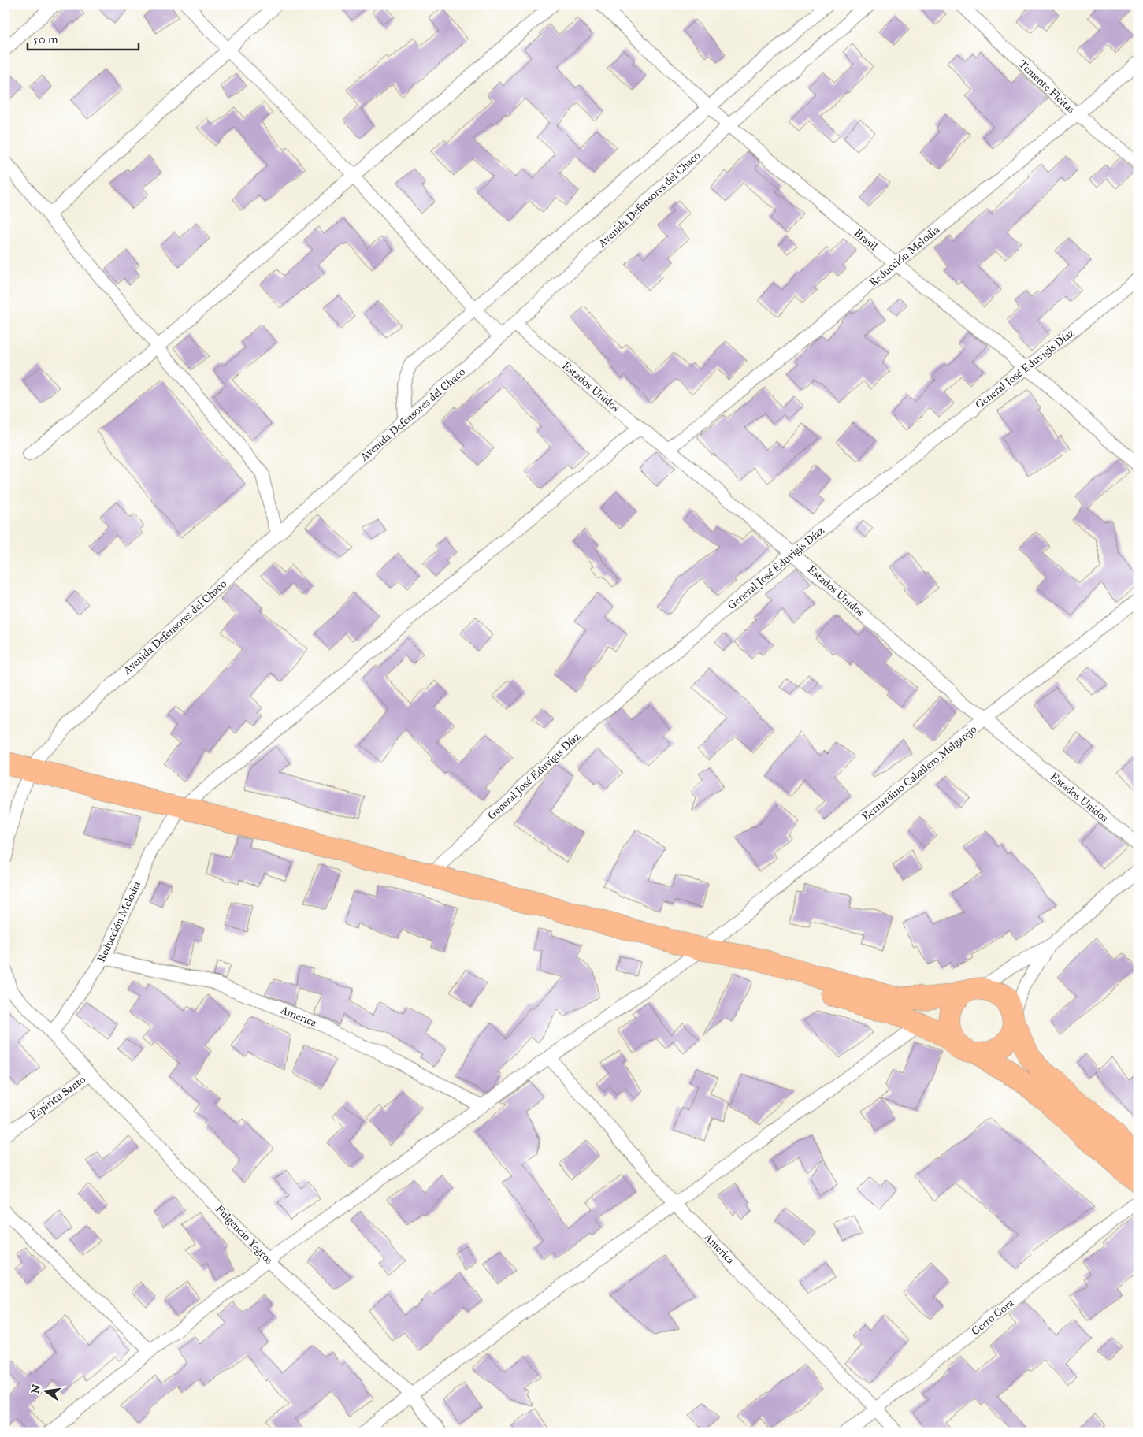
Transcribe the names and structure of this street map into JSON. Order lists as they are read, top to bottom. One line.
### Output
{"streets":{"street":["Teniente Fleitas","Avenida Defensores del Chaco","Brasil","Reducción Melodia","General José Eduvigis Díaz","Estados Unidos","Bernardino Caballero Melgarejo","America","Espiritu Santo","Fulgencio Yegros","Cerro Cora"]},"crossings":[["Teniente Fleitas","Reducción Melodia"],["Avenida Defensores del Chaco","Brasil"],["Avenida Defensores del Chaco","Estados Unidos"],["Brasil","Reducción Melodia"],["Brasil","General José Eduvigis Díaz"],["Reducción Melodia","Estados Unidos"],["Reducción Melodia","America"],["Reducción Melodia","Fulgencio Yegros"],["General José Eduvigis Díaz","Estados Unidos"],["Estados Unidos","Bernardino Caballero Melgarejo"],["Bernardino Caballero Melgarejo","America"],["Bernardino Caballero Melgarejo","Fulgencio Yegros"],["America","Cerro Cora"],["Espiritu Santo","Fulgencio Yegros"]],"scale_bar":"50 m","north":"left"}
